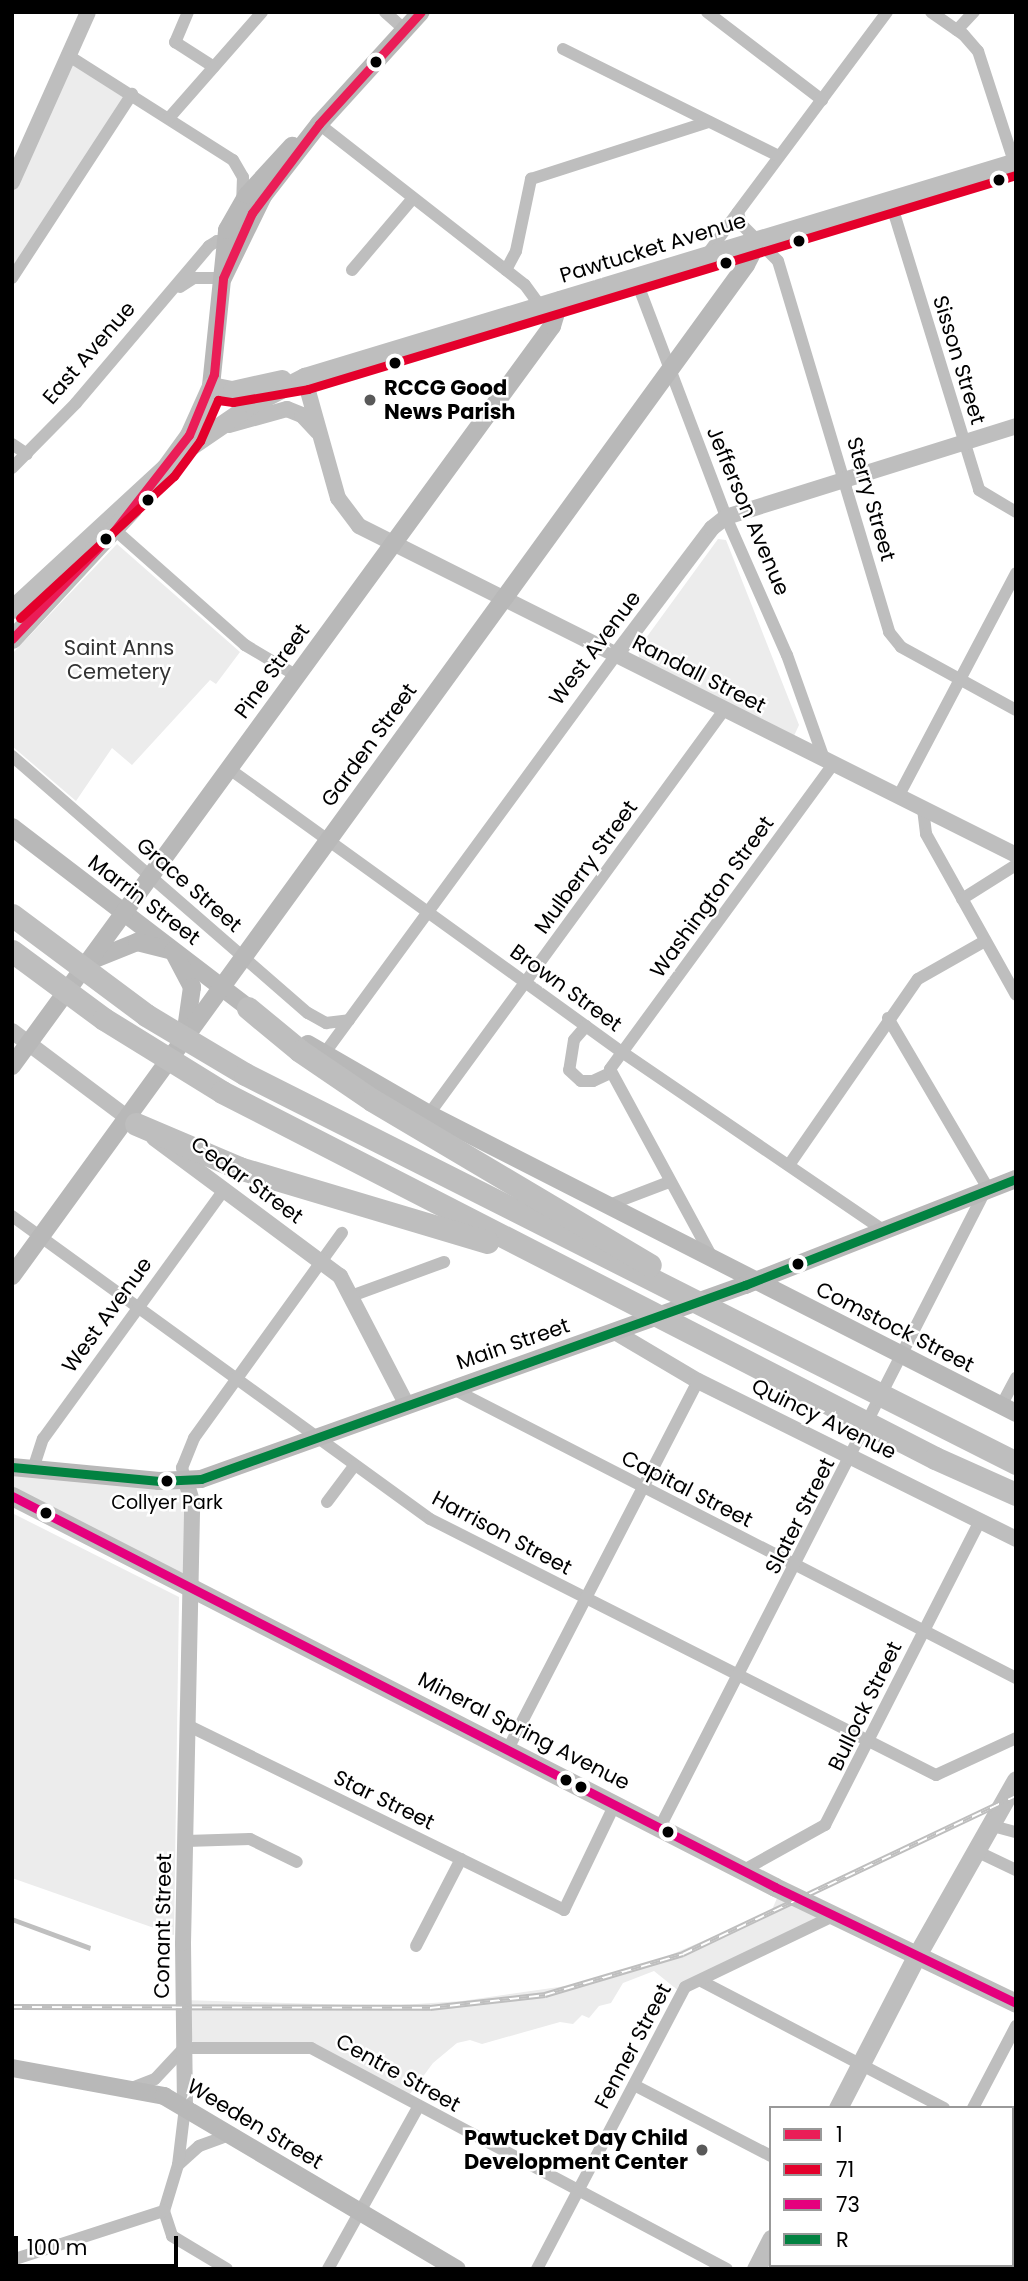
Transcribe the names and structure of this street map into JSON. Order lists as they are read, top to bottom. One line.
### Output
{"streets":{"main road":["Pawtucket Avenue","Pine Street","Garden Street","Marrin Street","Comstock Street","Main Street","Mineral Spring Avenue","Weeden Street"],"street":["East Avenue","Sisson Street","Sterry Street","Jefferson Avenue","West Avenue","Randall Street","Mulberry Street","Grace Street","Washington Street","Brown Street","Cedar Street","Quincy Avenue","Capital Street","Slater Street","Harrison Street","Bullock Street","Star Street","Conant Street","Fenner Street","Centre Street"]},"crossings":[["Pawtucket Avenue","Sisson Street"],["Pawtucket Avenue","Sterry Street"],["Pawtucket Avenue","Jefferson Avenue"],["Pawtucket Avenue","Pine Street"],["Pawtucket Avenue","Randall Street"],["Pawtucket Avenue","Garden Street"],["Sisson Street","West Avenue"],["Sterry Street","West Avenue"],["Sterry Street","Garden Street"],["Jefferson Avenue","West Avenue"],["Jefferson Avenue","Randall Street"],["Jefferson Avenue","Garden Street"],["Jefferson Avenue","Washington Street"],["West Avenue","Randall Street"],["West Avenue","Grace Street"],["West Avenue","Marrin Street"],["West Avenue","Brown Street"],["West Avenue","Cedar Street"],["West Avenue","Main Street"],["West Avenue","Harrison Street"],["Pine Street","Randall Street"],["Pine Street","Grace Street"],["Pine Street","Marrin Street"],["Pine Street","Brown Street"],["Randall Street","Garden Street"],["Randall Street","Mulberry Street"],["Randall Street","Washington Street"],["Garden Street","Grace Street"],["Garden Street","Marrin Street"],["Garden Street","Brown Street"],["Garden Street","Cedar Street"],["Mulberry Street","Marrin Street"],["Mulberry Street","Brown Street"],["Mulberry Street","Comstock Street"],["Washington Street","Brown Street"],["Marrin Street","Comstock Street"],["Brown Street","Main Street"],["Cedar Street","Main Street"],["Comstock Street","Main Street"],["Comstock Street","Slater Street"],["Main Street","Quincy Avenue"],["Main Street","Capital Street"],["Main Street","Slater Street"],["Main Street","Harrison Street"],["Main Street","Conant Street"],["Quincy Avenue","Slater Street"],["Quincy Avenue","Bullock Street"],["Capital Street","Slater Street"],["Capital Street","Bullock Street"],["Slater Street","Harrison Street"],["Slater Street","Mineral Spring Avenue"],["Harrison Street","Bullock Street"],["Bullock Street","Mineral Spring Avenue"],["Mineral Spring Avenue","Star Street"],["Mineral Spring Avenue","Conant Street"],["Mineral Spring Avenue","Fenner Street"],["Star Street","Conant Street"],["Conant Street","Centre Street"],["Conant Street","Weeden Street"],["Fenner Street","Centre Street"]],"parks":["Saint Anns Cemetery"],"places":["RCCG Good News Parish","Collyer Park","Pawtucket Day Child Development Center"],"lines":["transit line 1","transit line 71","transit line R","transit line 73"],"legend":["1","71","73","R"],"scale_bar":"100 m"}
